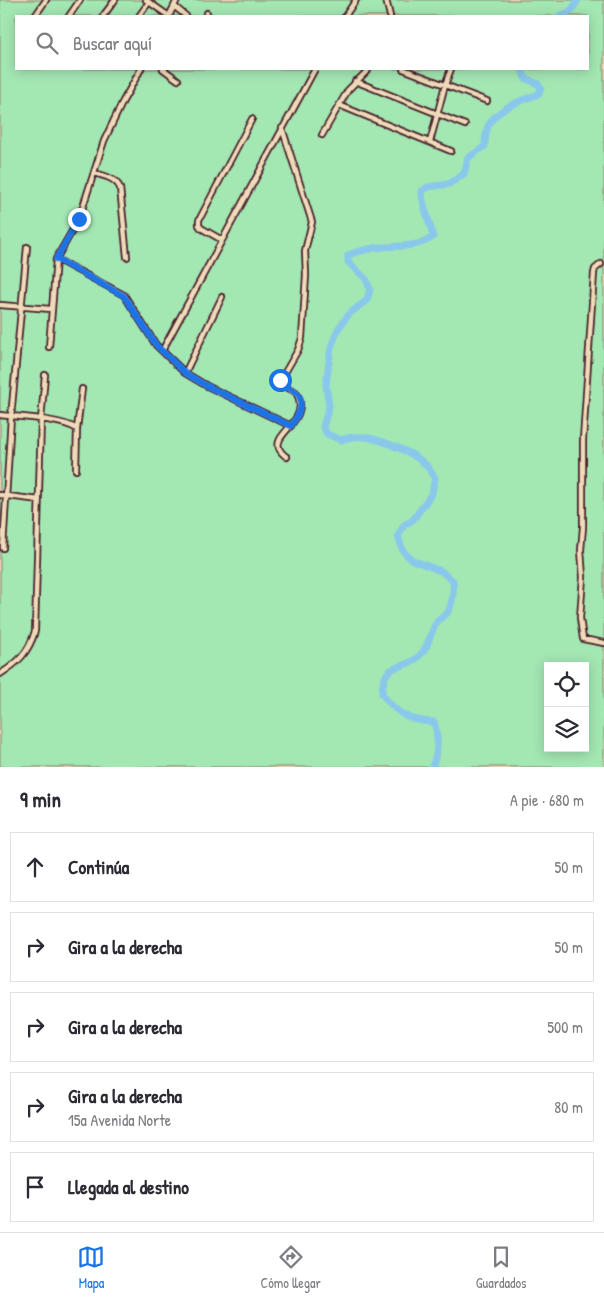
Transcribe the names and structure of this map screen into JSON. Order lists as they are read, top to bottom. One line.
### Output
{"page":{"search":"Buscar aquí","heading":["9 min","A pie · 680 m"],"list":[["Continúa","50 m"],["Gira a la derecha","50 m"],["Gira a la derecha","500 m"],["Gira a la derecha","15a Avenida Norte","80 m"],"Llegada al destino"],"nav":["Mapa","Cómo llegar","Guardados"]}}
